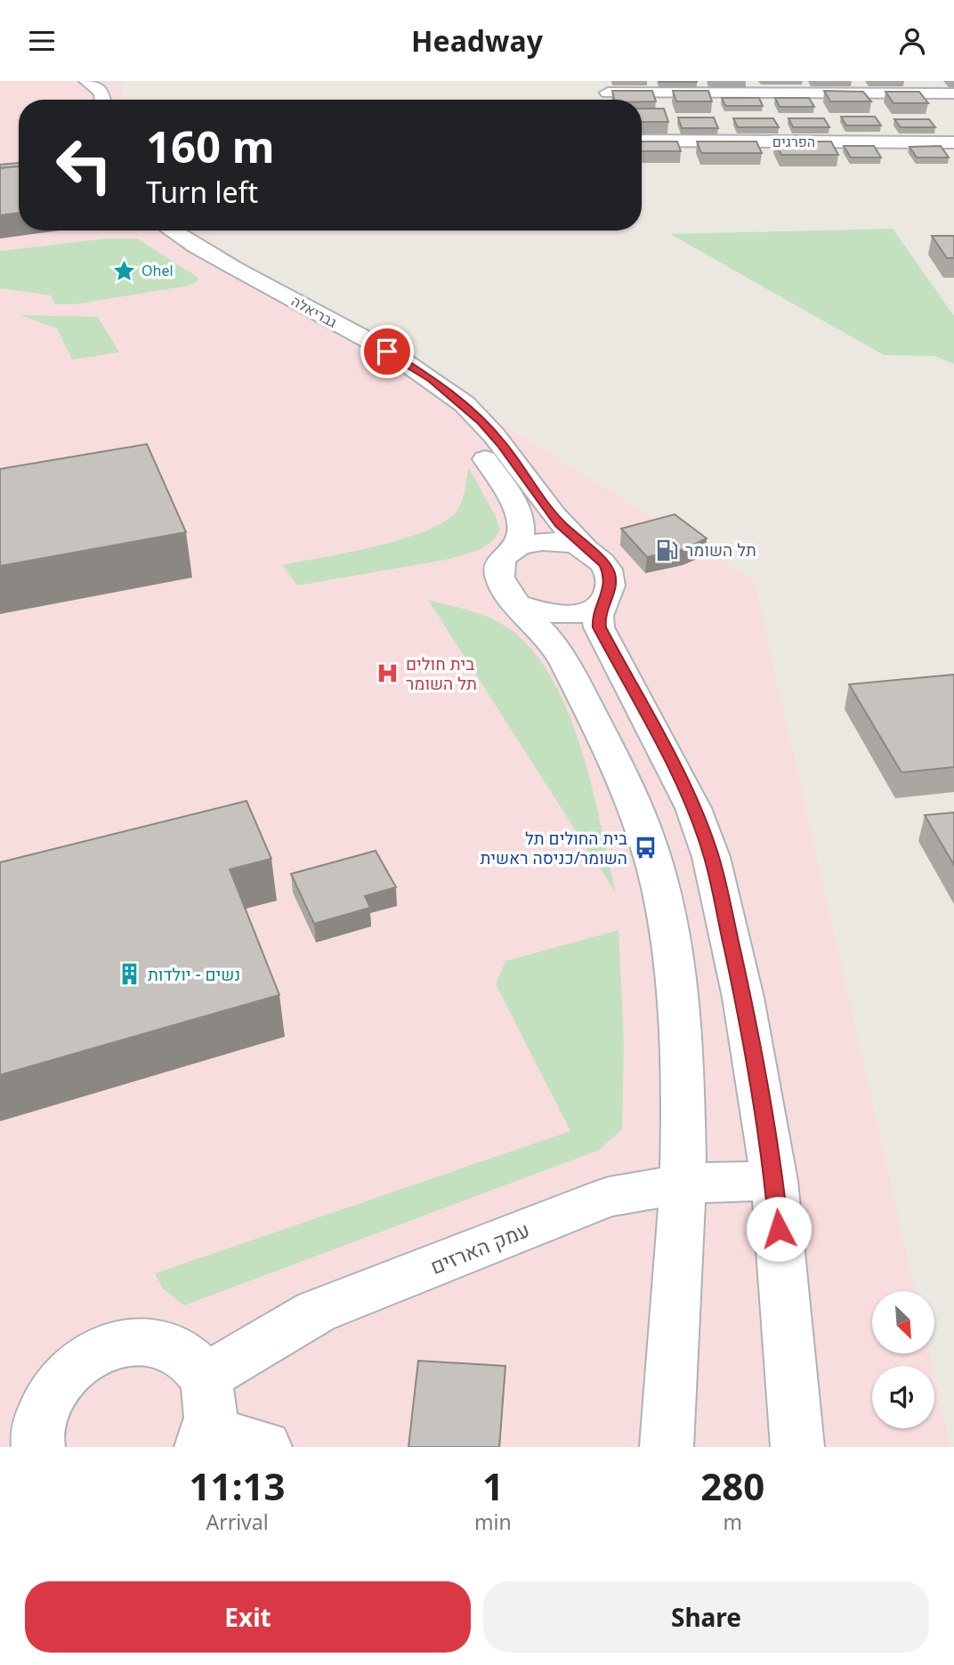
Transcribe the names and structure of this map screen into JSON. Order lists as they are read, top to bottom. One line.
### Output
{"streets":{"street":["הפרגים","גבריאלה","עמק הארזים"]},"places":{"place":["Ohel"],"fuel station":["תל השומר"],"hospital":["בית חולים תל השומר"],"bus stop":["בית החולים תל השומר/כניסה ראשית"],"building":["נשים - יולדות"]},"north":"bottom right","page":{"header":"Headway","turn":["160 m","Turn left"],"eta":["11:13","Arrival","1","min","280","m"],"buttons":["Exit","Share"]}}
